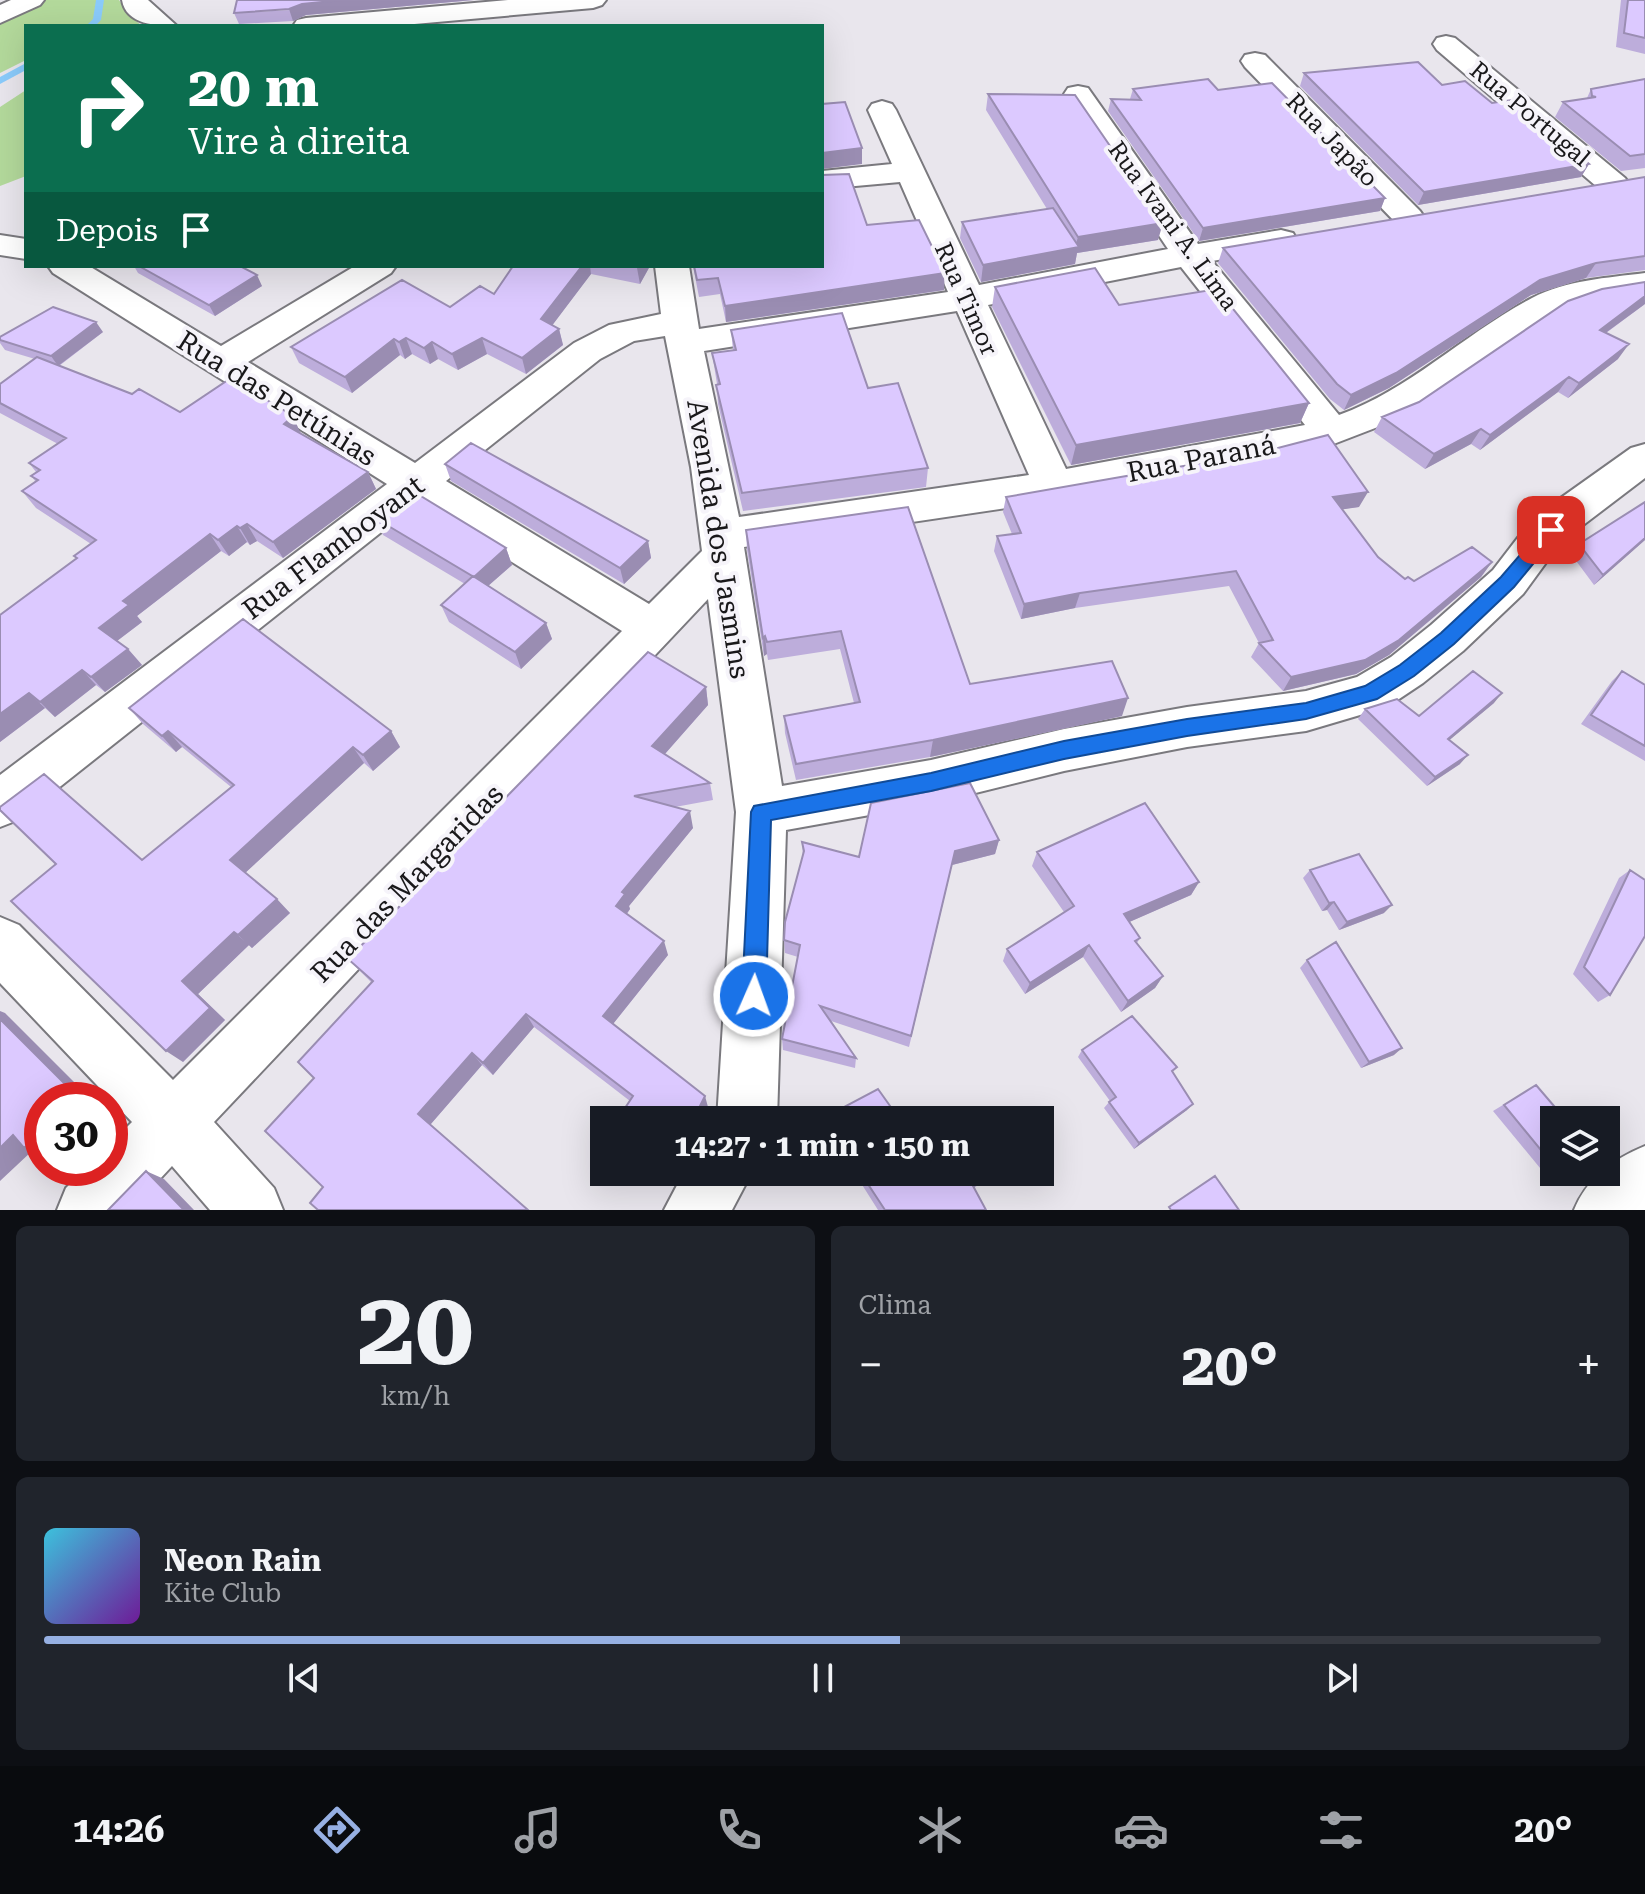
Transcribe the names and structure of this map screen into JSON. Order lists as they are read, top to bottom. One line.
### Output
{"streets":{"street":["Rua Portugal","Rua Japão","Rua Ivani A. Lima","Rua Timor","Rua das Petúnias","Rua Paraná","Avenida dos Jasmins","Rua Flamboyant","Rua das Margaridas"]},"crossings":[["Rua Ivani A. Lima","Rua Paraná"],["Rua Ivani A. Lima","Rua Flamboyant"],["Rua Timor","Rua Paraná"],["Rua Timor","Rua Flamboyant"],["Rua das Petúnias","Rua Flamboyant"],["Rua das Petúnias","Rua das Margaridas"],["Rua Paraná","Avenida dos Jasmins"],["Rua Paraná","Rua das Margaridas"],["Avenida dos Jasmins","Rua Flamboyant"],["Avenida dos Jasmins","Rua das Margaridas"]],"page":{"turn":["20 m","Vire à direita"],"then":"Depois","limit":"30","trip":"14:27 · 1 min · 150 m","tile":[["20","km/h"],"Clima"],"heat":["−","20°","+"],"song":["Neon Rain","Kite Club"],"tabs":["14:26","20°"]}}
